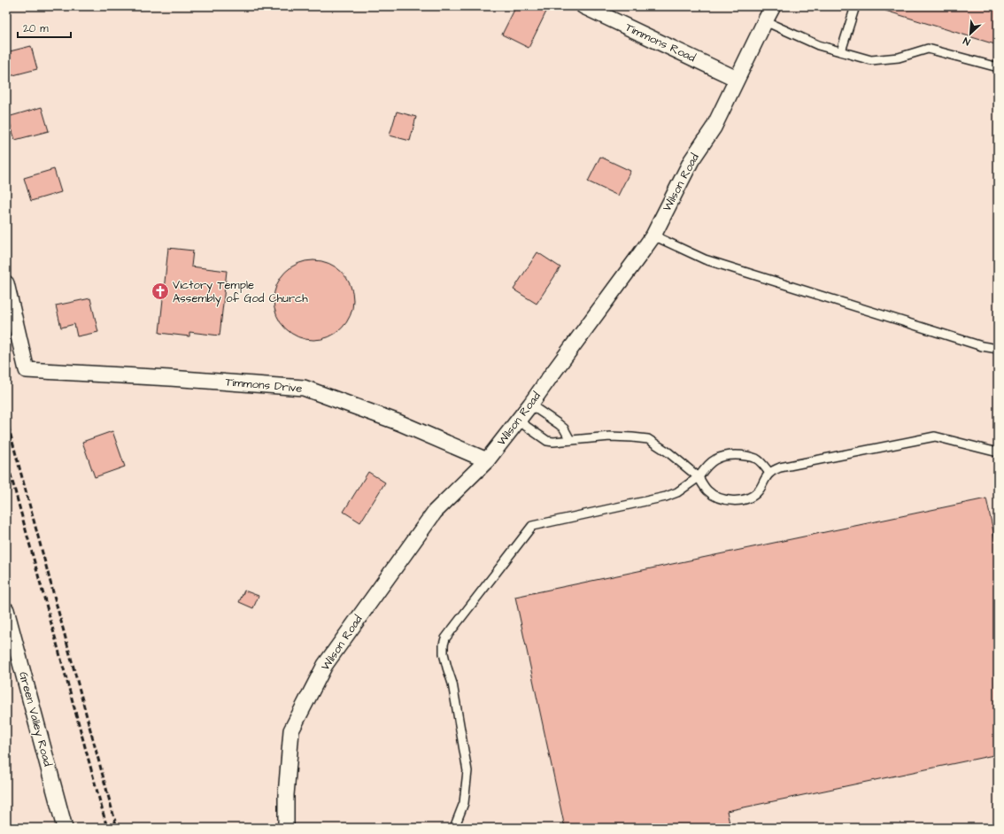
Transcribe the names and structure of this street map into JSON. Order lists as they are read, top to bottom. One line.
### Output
{"streets":{"street":["Timmons Road","Wilson Road","Timmons Drive","Green Valley Road"]},"crossings":[["Timmons Road","Wilson Road"],["Wilson Road","Timmons Drive"]],"places":{"church":["Victory Temple Assembly of God Church"]},"scale_bar":"20 m","north":"bottom left"}
